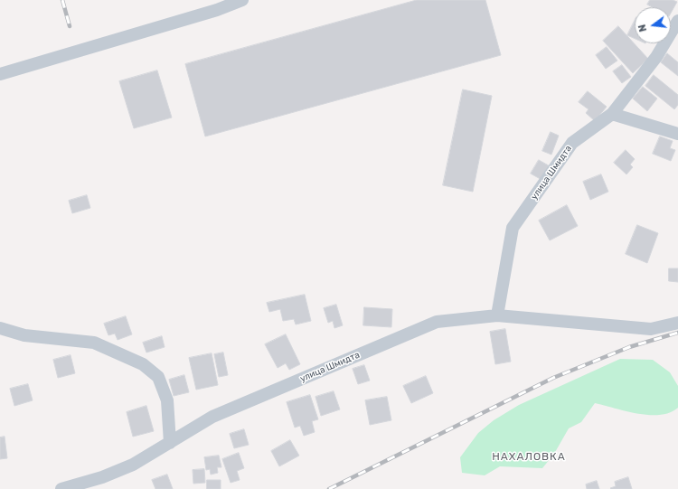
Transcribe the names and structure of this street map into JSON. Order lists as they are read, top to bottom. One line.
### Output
{"streets":{"street":["улица Шмидта"]},"districts":["НАХАЛОВКА"],"north":"left"}
